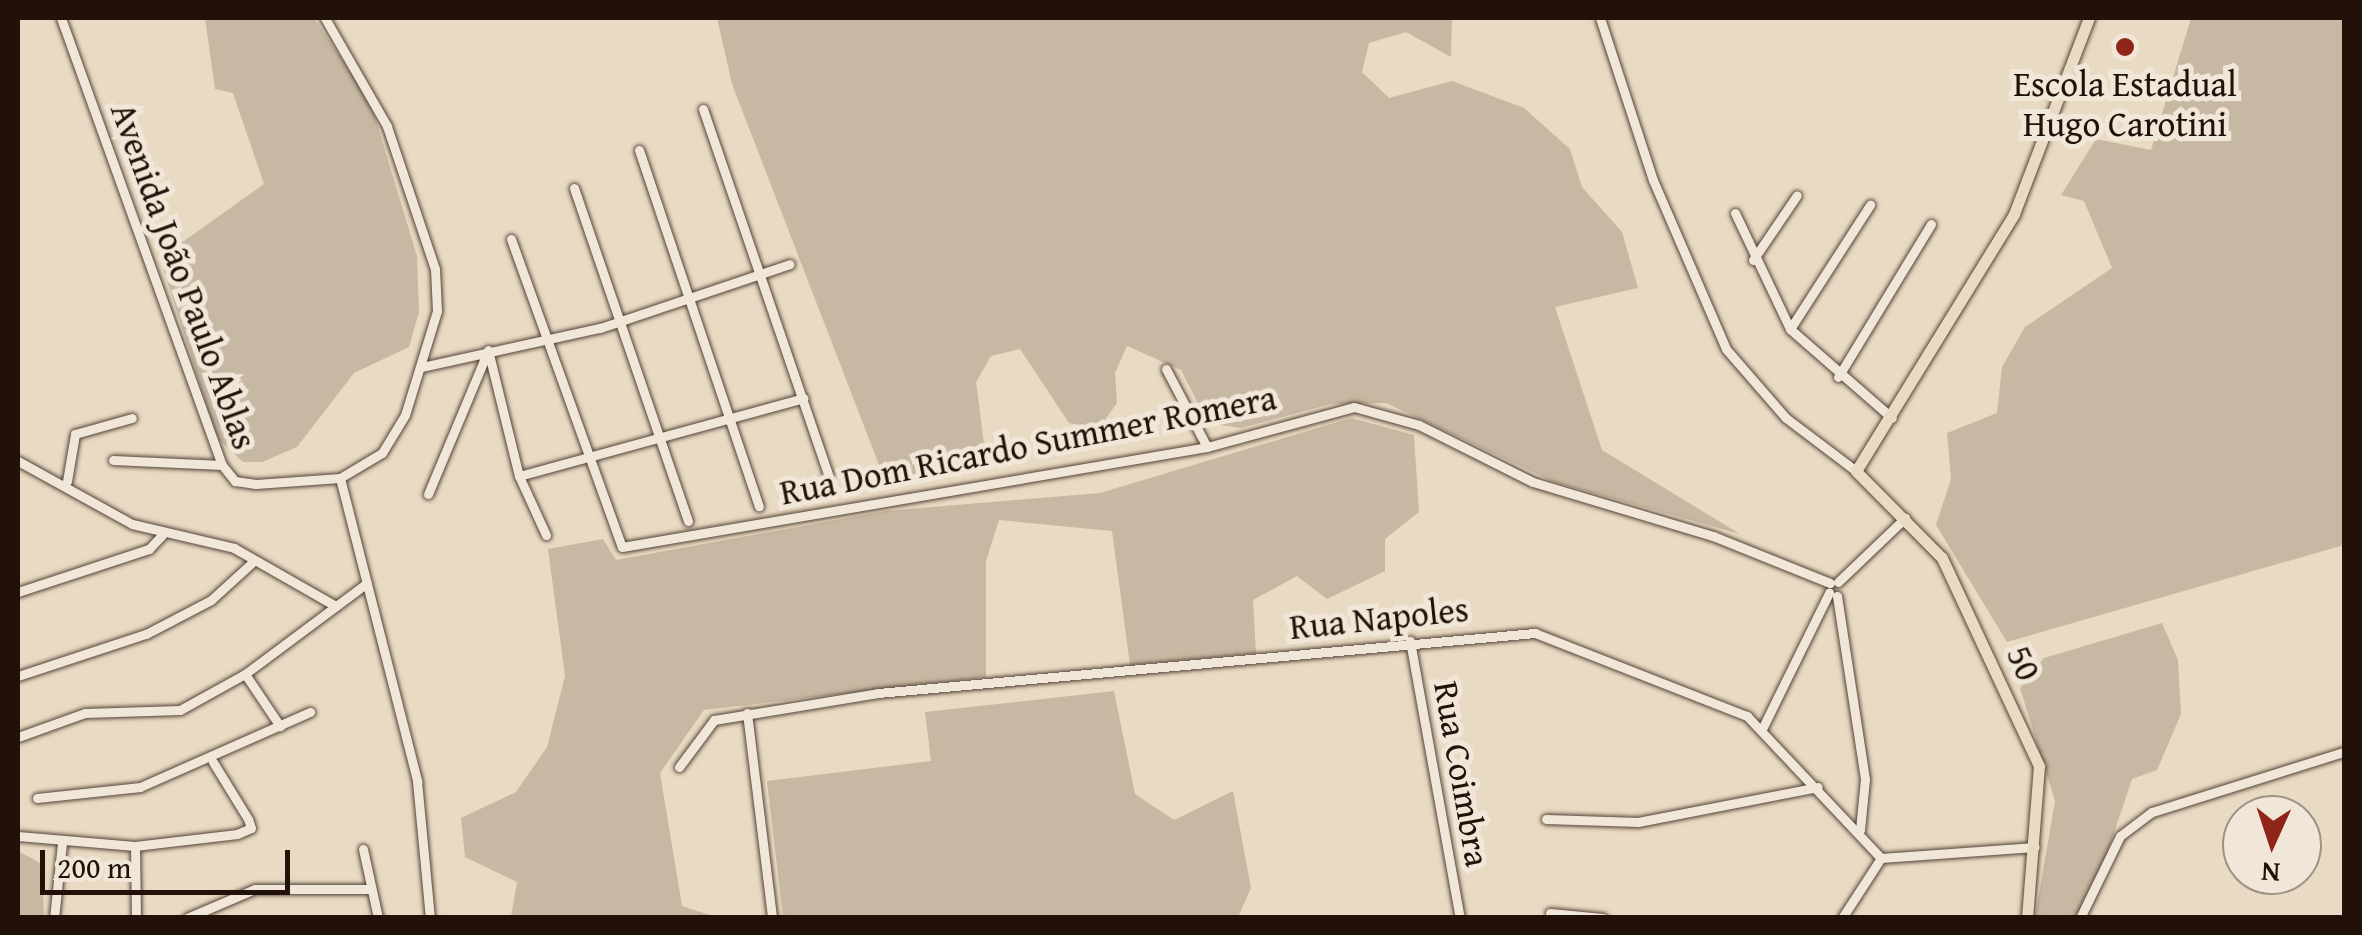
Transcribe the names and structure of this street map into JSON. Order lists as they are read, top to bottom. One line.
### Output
{"streets":{"main road":["50"],"street":["Avenida João Paulo Ablas","Rua Dom Ricardo Summer Romera","Rua Napoles","Rua Coimbra"]},"crossings":[["Rua Napoles","Rua Coimbra"]],"places":["Escola Estadual Hugo Carotini"],"scale_bar":"200 m","north":"bottom"}
